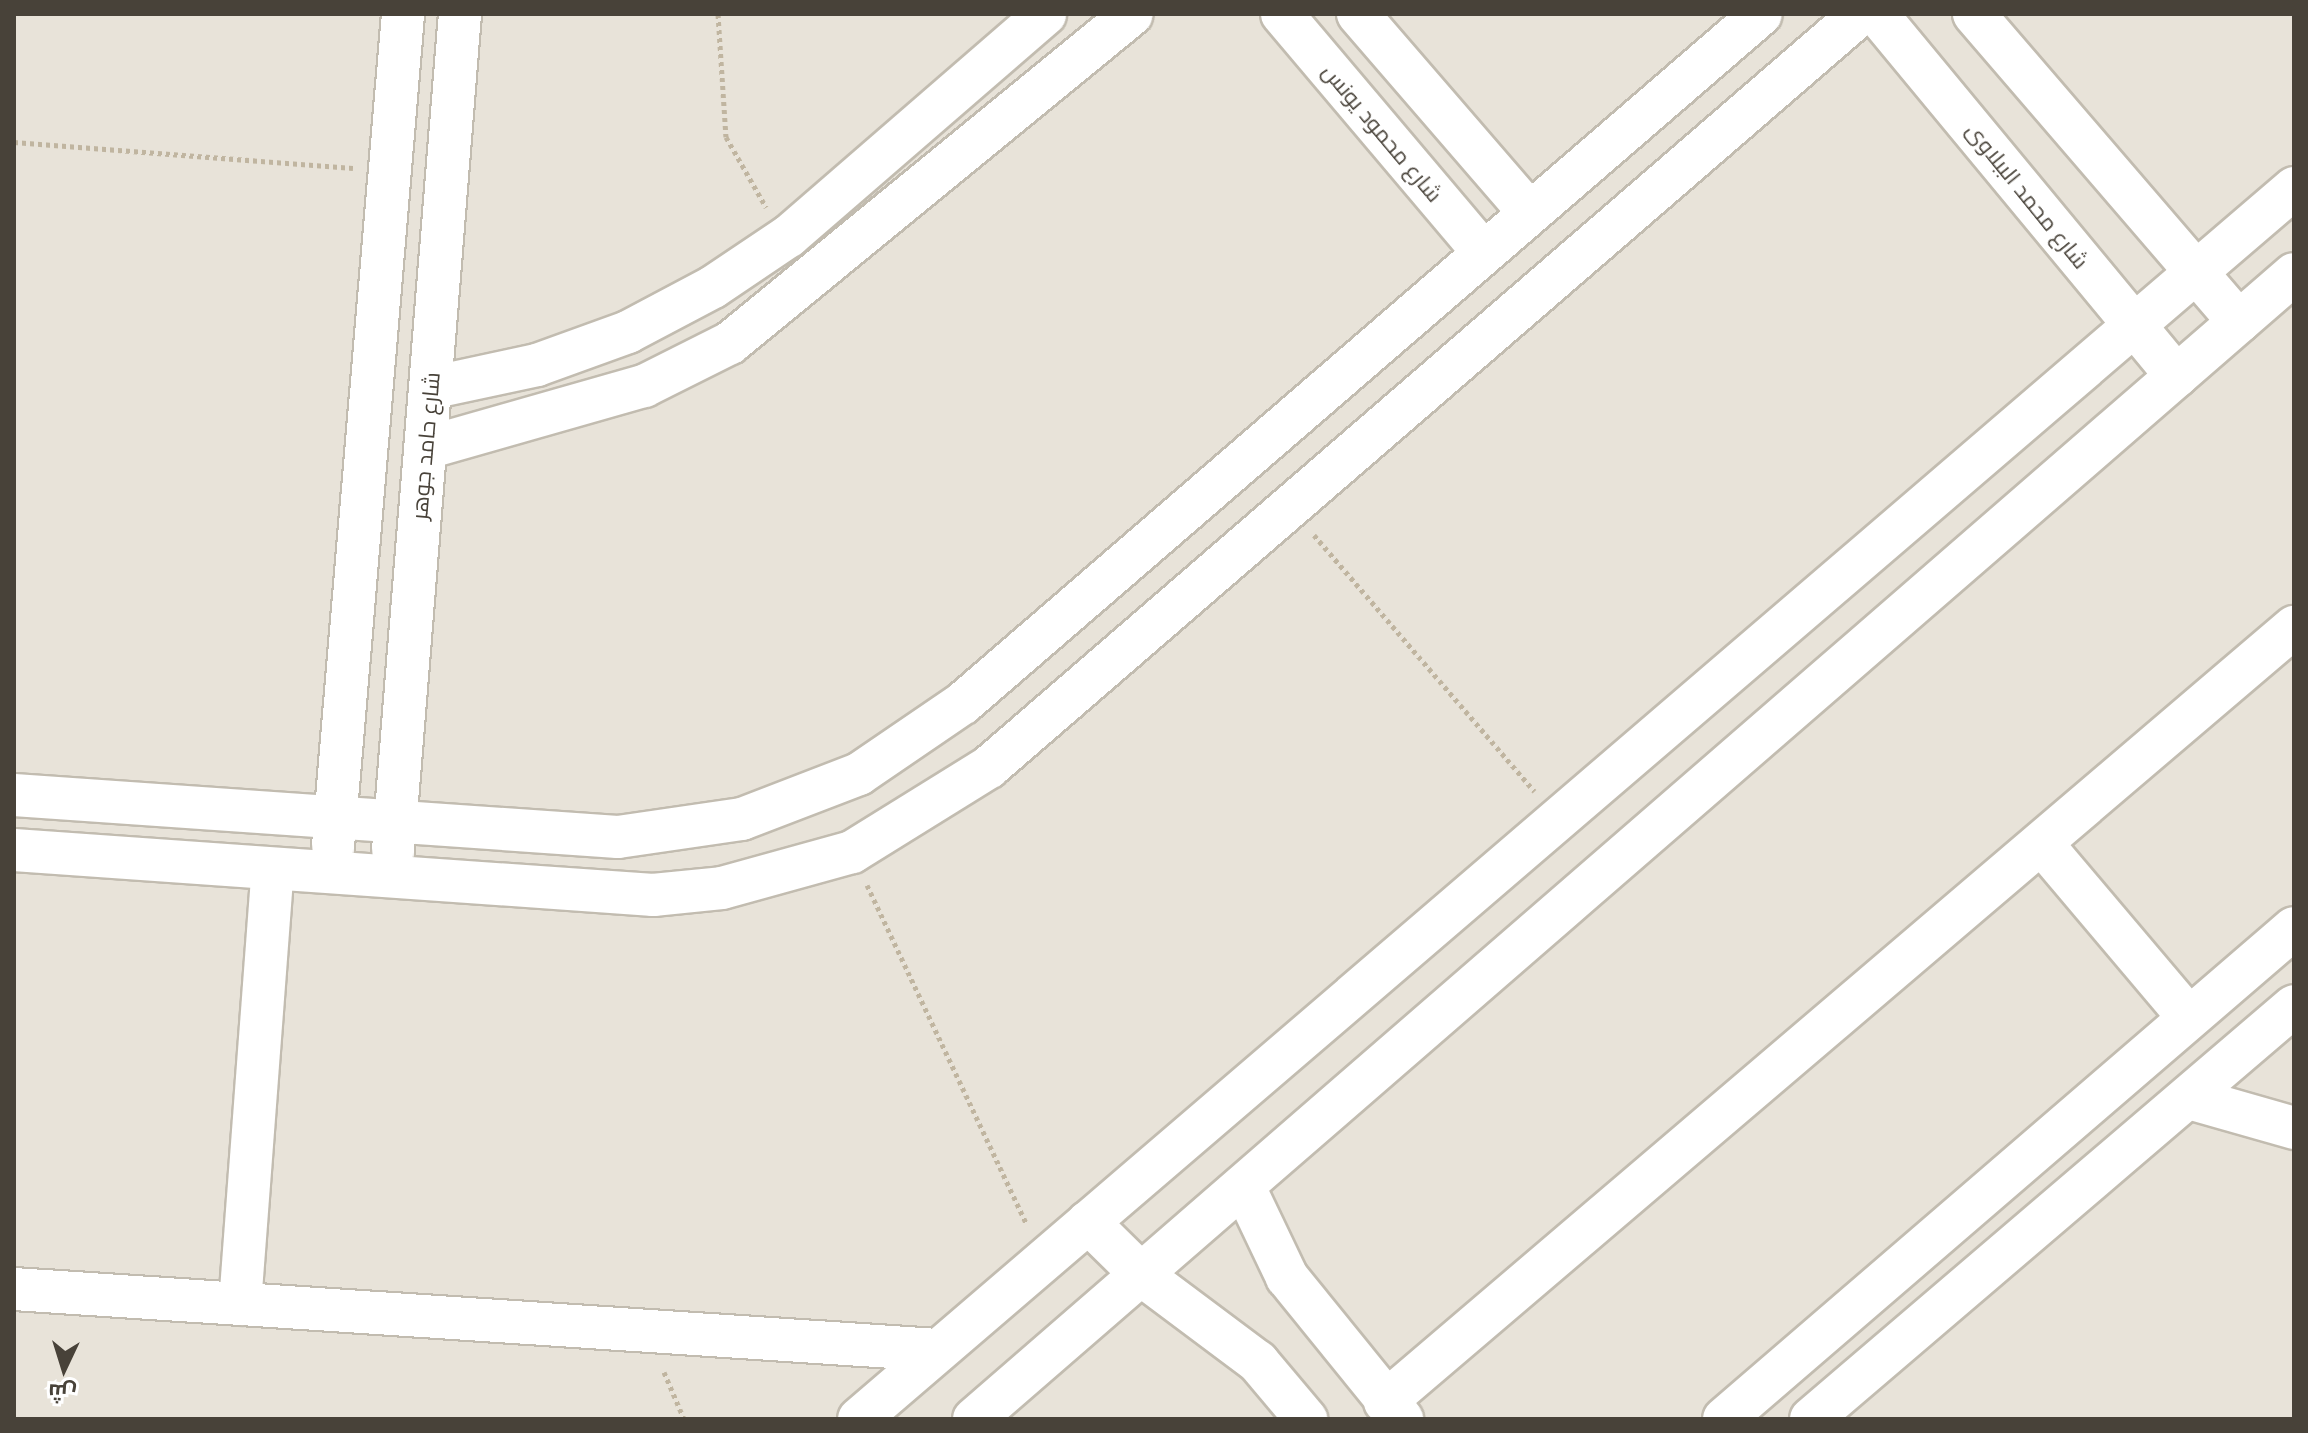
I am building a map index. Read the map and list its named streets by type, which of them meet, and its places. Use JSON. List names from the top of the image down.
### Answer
{
  "streets": {
    "street": ["شارع محمود يونس", "شارع محمد الببلاوى", "شارع حامد جوهر"]
  },
  "north": "bottom"
}
